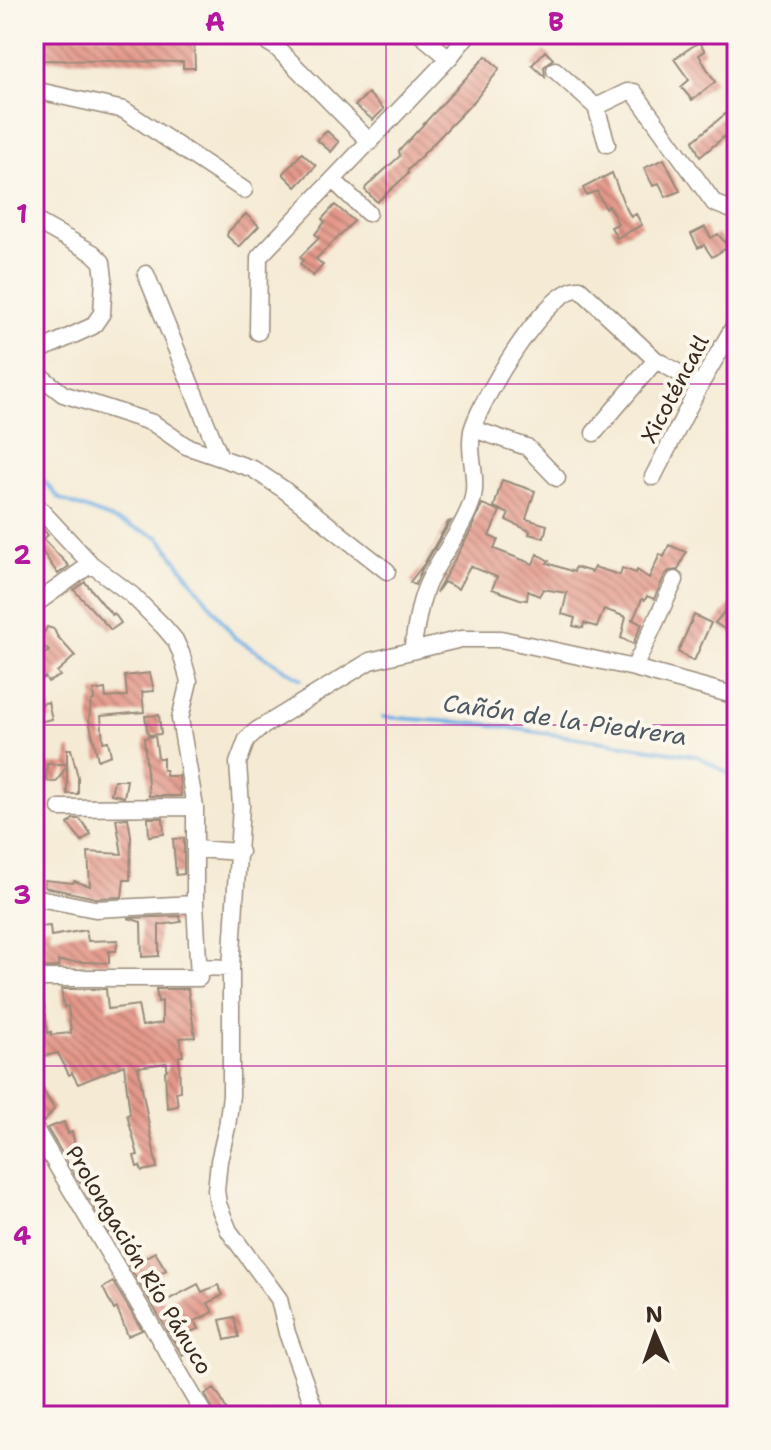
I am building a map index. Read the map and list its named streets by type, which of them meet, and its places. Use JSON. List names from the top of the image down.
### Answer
{
  "streets": {
    "street": ["Xicoténcatl", "Prolongación Río Pánuco"]
  },
  "water": ["Cañón de la Piedrera"],
  "north": "top",
  "grid": {
    "columns": ["A", "B"],
    "rows": [
      "1",
      "2",
      "3",
      "4"
    ]
  }
}
